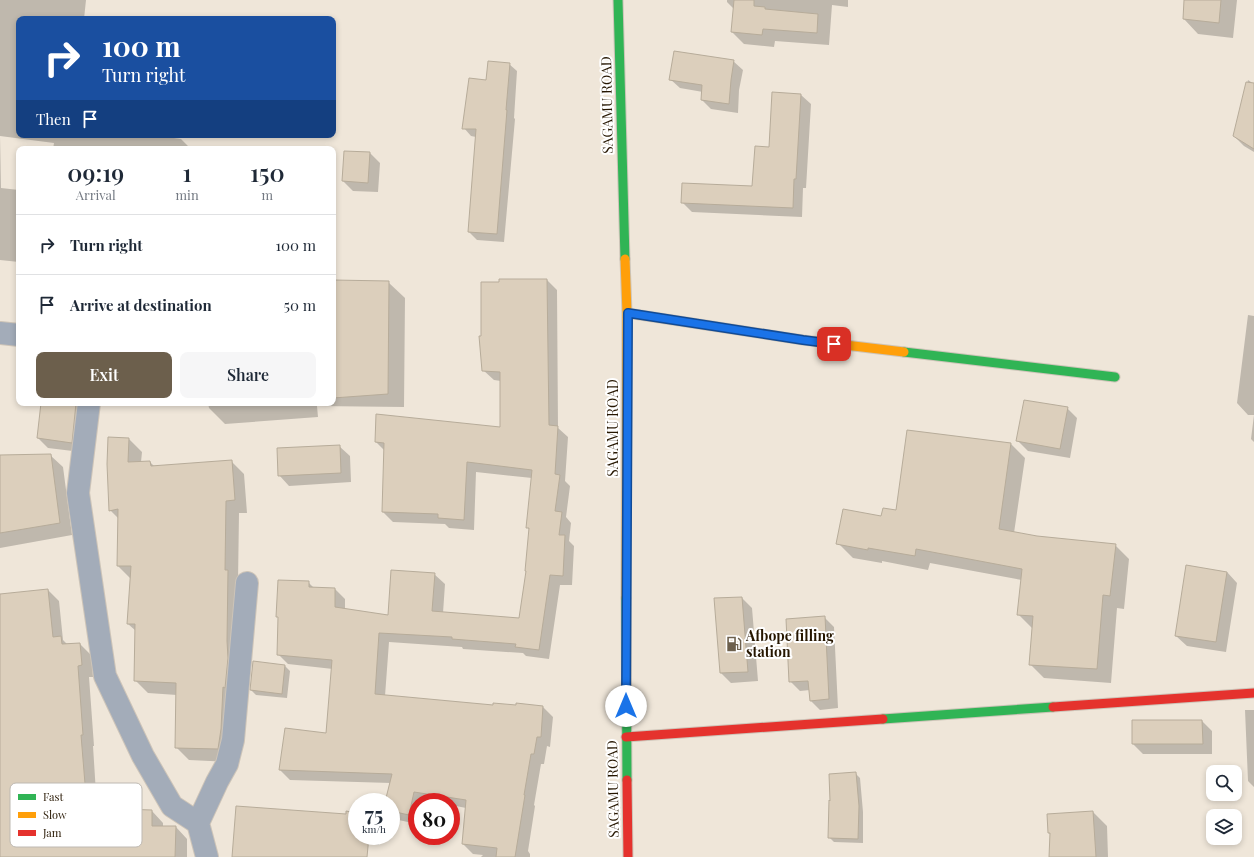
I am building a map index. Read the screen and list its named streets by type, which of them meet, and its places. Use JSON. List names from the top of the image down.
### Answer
{
  "streets": {
    "main road": ["SAGAMU ROAD"]
  },
  "places": {
    "fuel station": ["Afbope filling station"]
  },
  "legend": ["Fast", "Slow", "Jam"],
  "page": {
    "turn": ["100 m", "Turn right"],
    "then": "Then",
    "eta": [
      "09:19",
      "Arrival",
      "1",
      "min",
      "150",
      "m"
    ],
    "list": [
      {
        "name": "Turn right",
        "value": "100 m"
      },
      {
        "name": "Arrive at destination",
        "value": "50 m"
      }
    ],
    "buttons": ["Exit", "Share"],
    "speed": "75 km/h",
    "limit": "80"
  }
}
